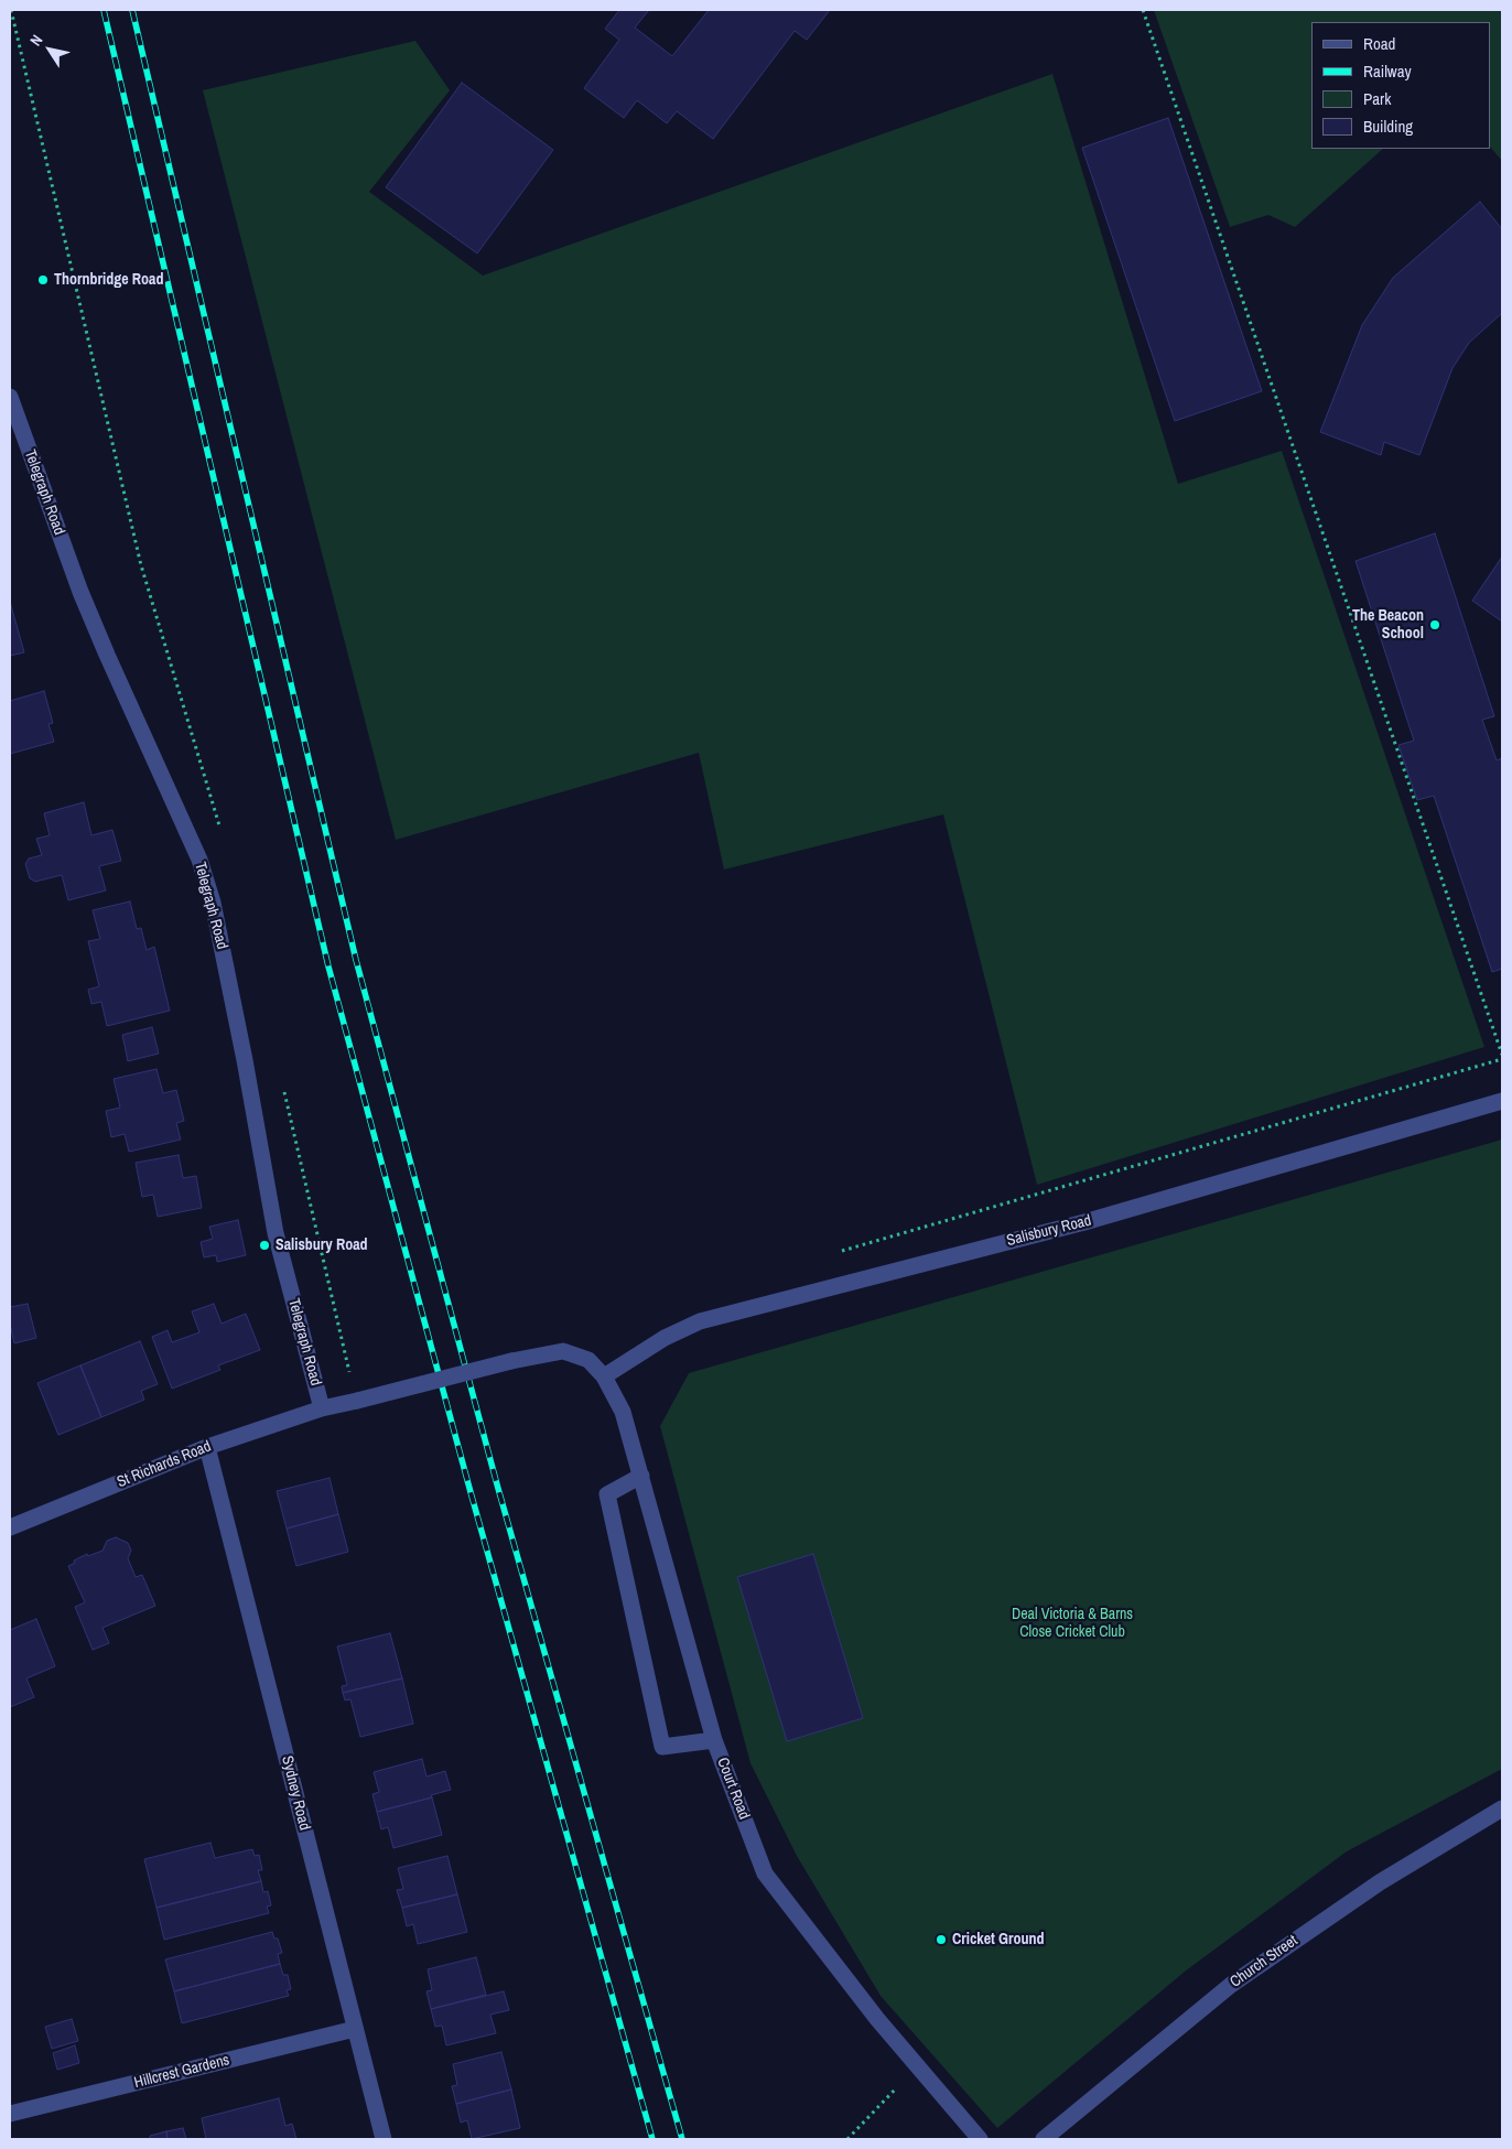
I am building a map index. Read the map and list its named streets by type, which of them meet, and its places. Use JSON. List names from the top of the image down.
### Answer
{
  "streets": {
    "street": [
      "Telegraph Road",
      "Salisbury Road",
      "St Richards Road",
      "Court Road",
      "Sydney Road",
      "Church Street",
      "Hillcrest Gardens"
    ]
  },
  "crossings": [
    ["Telegraph Road", "St Richards Road"],
    ["Salisbury Road", "Court Road"],
    ["St Richards Road", "Sydney Road"],
    ["Sydney Road", "Hillcrest Gardens"]
  ],
  "parks": ["Deal Victoria & Barns Close Cricket Club"],
  "places": [
    "Thornbridge Road",
    "The Beacon School",
    "Salisbury Road",
    "Cricket Ground"
  ],
  "legend": [
    "Road",
    "Railway",
    "Park",
    "Building"
  ],
  "north": "top left"
}
